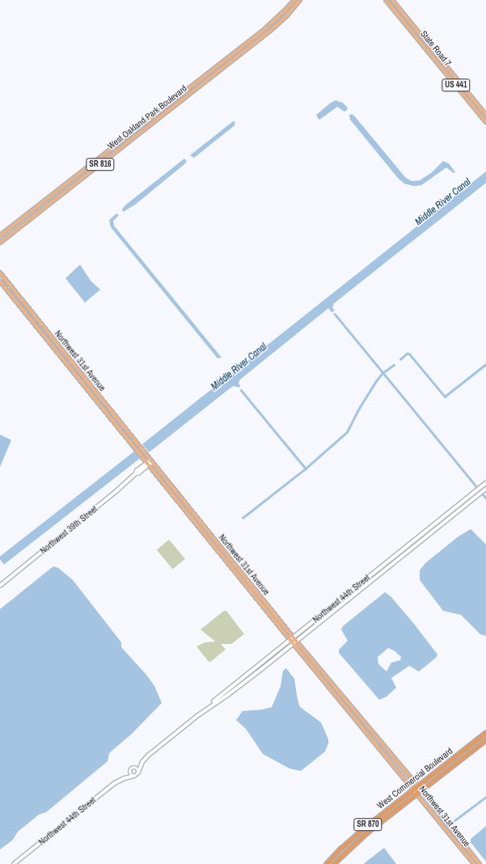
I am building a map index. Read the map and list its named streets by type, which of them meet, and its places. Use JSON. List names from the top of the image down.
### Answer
{
  "streets": {
    "highway": ["West Commercial Boulevard", "SR 870"],
    "main road": [
      "State Road 7",
      "US 441",
      "West Oakland Park Boulevard",
      "SR 816",
      "Northwest 31st Avenue"
    ],
    "street": ["Northwest 39th Street", "Northwest 44th Street"]
  },
  "crossings": [
    ["Northwest 31st Avenue", "Northwest 39th Street"],
    ["Northwest 31st Avenue", "Northwest 44th Street"],
    ["Northwest 31st Avenue", "West Commercial Boulevard"]
  ],
  "water": ["Middle River Canal"]
}
